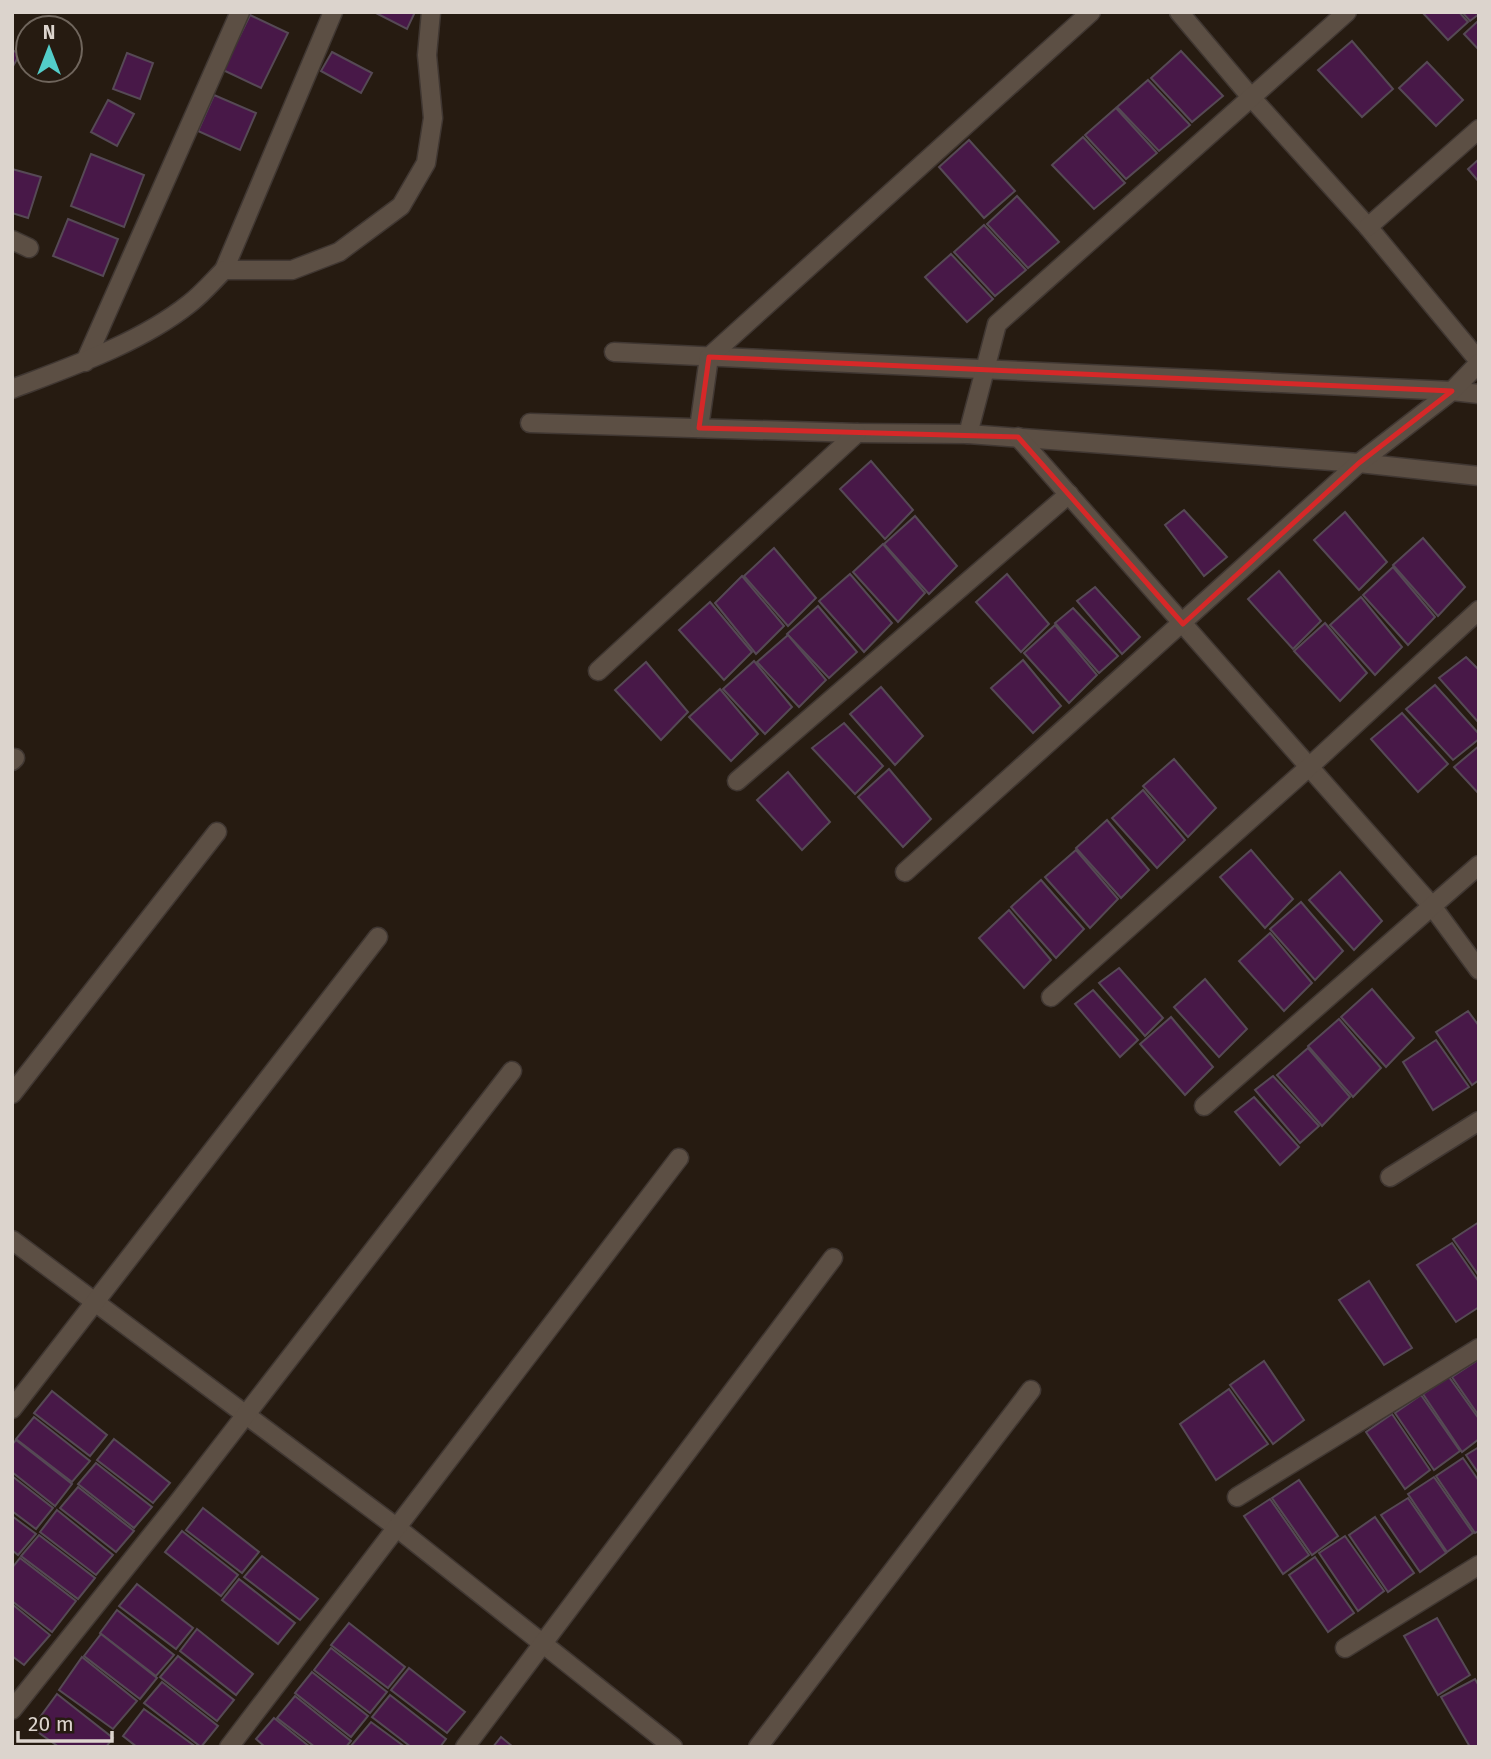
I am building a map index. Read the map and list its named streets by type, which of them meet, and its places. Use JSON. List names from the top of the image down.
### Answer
{
  "scale_bar": "20 m",
  "north": "top"
}
